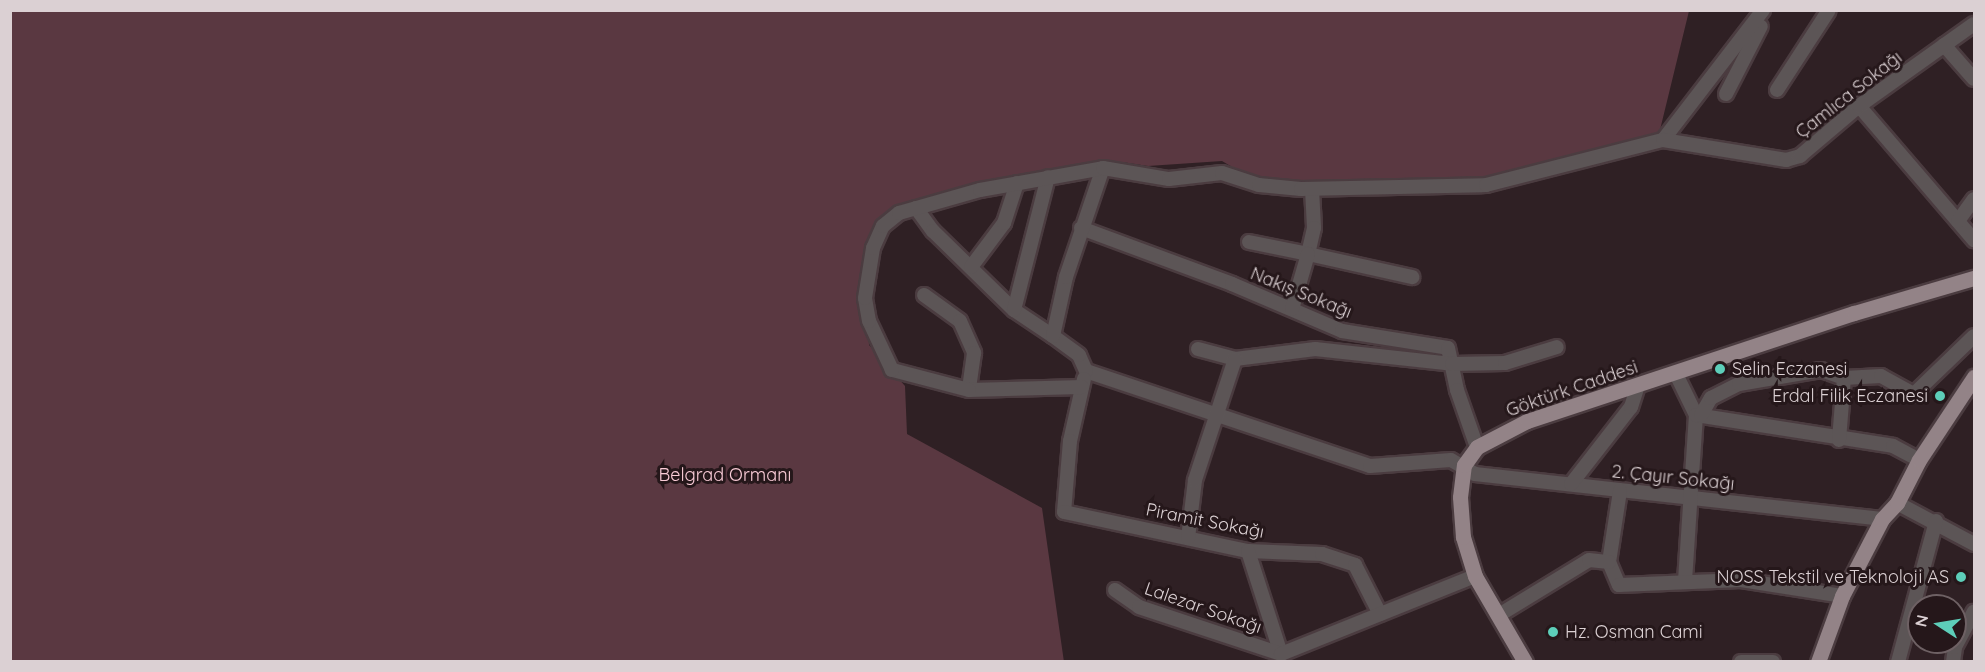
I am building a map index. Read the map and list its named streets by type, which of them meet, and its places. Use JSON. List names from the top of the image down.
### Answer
{
  "streets": {
    "main road": ["Göktürk Caddesi"],
    "street": [
      "Çamlıca Sokağı",
      "Nakış Sokağı",
      "2. Çayır Sokağı",
      "Piramit Sokağı",
      "Lalezar Sokağı"
    ]
  },
  "crossings": [
    ["Göktürk Caddesi", "2. Çayır Sokağı"]
  ],
  "parks": ["Belgrad Ormanı"],
  "places": [
    "Selin Eczanesi",
    "Erdal Filik Eczanesi",
    "NOSS Tekstil ve Teknoloji AS",
    "Hz. Osman Cami"
  ],
  "north": "left"
}
